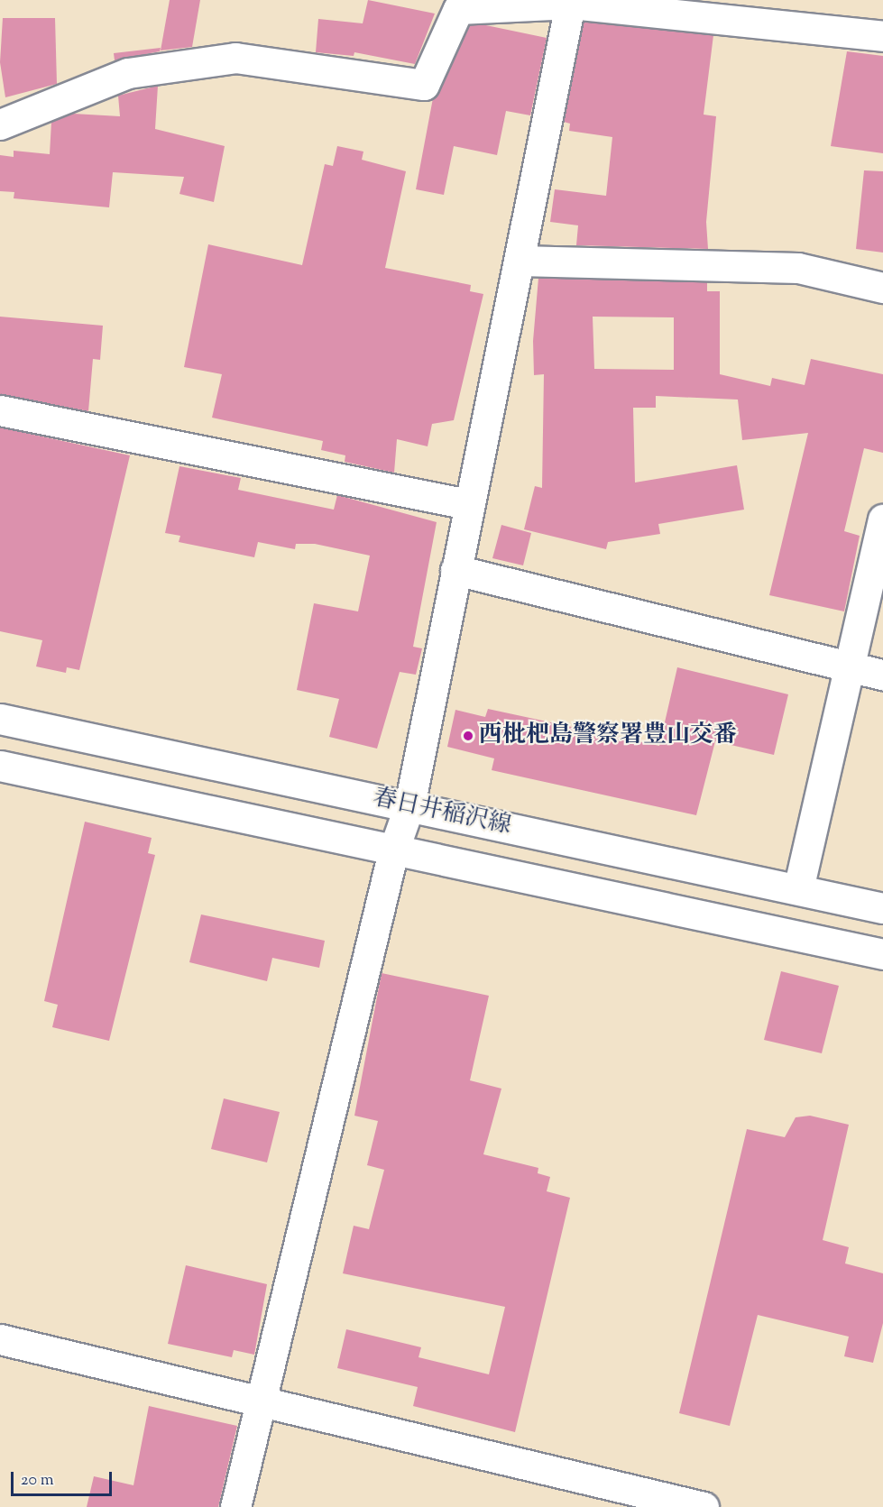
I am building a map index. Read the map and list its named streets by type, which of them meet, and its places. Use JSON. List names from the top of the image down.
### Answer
{
  "streets": {
    "street": ["春日井稲沢線"]
  },
  "places": ["西枇杷島警察署豊山交番"],
  "scale_bar": "20 m"
}
